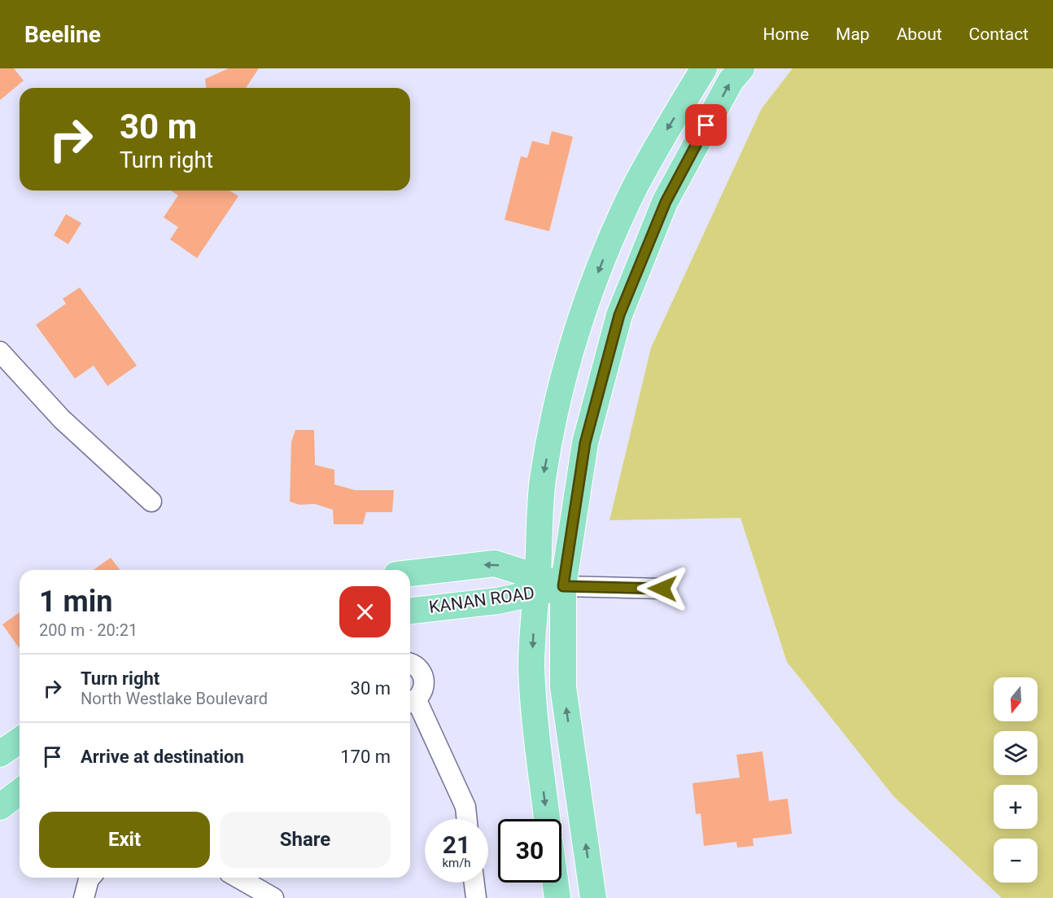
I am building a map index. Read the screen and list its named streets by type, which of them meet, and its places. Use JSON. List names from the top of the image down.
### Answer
{
  "streets": {
    "main road": ["KANAN ROAD"]
  },
  "north": "bottom",
  "page": {
    "header": "Beeline",
    "nav": [
      "Home",
      "Map",
      "About",
      "Contact"
    ],
    "turn": ["30 m", "Turn right"],
    "heading": ["1 min", "200 m · 20:21"],
    "list": [
      {
        "name": "Turn right",
        "note": "North Westlake Boulevard",
        "value": "30 m"
      },
      {
        "name": "Arrive at destination",
        "value": "170 m"
      }
    ],
    "map_buttons": ["+", "−"],
    "buttons": ["Exit", "Share"],
    "speed": "21 km/h",
    "limit": "30"
  }
}
